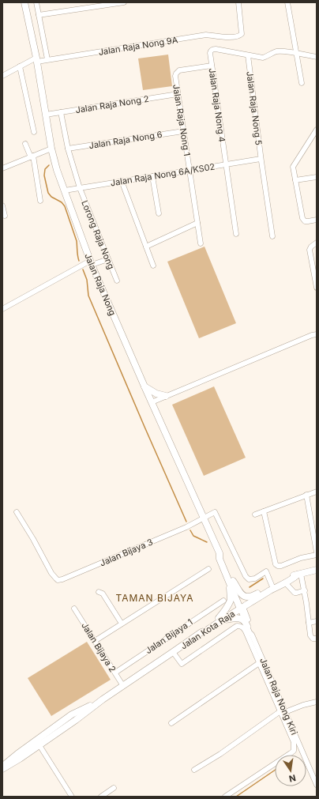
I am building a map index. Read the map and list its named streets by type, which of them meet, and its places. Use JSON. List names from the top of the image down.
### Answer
{
  "streets": {
    "main road": ["Jalan Raja Nong", "Jalan Kota Raja"],
    "street": [
      "Jalan Raja Nong 9A",
      "Jalan Raja Nong 2",
      "Jalan Raja Nong 4",
      "Jalan Raja Nong 5",
      "Jalan Raja Nong 1",
      "Jalan Raja Nong 6",
      "Jalan Raja Nong 6A/KS02",
      "Lorong Raja Nong",
      "Jalan Bijaya 3",
      "Jalan Bijaya 1",
      "Jalan Bijaya 2",
      "Jalan Raja Nong Kiri"
    ]
  },
  "crossings": [
    ["Jalan Raja Nong 9A", "Jalan Raja Nong"],
    ["Jalan Raja Nong 2", "Jalan Raja Nong 1"],
    ["Jalan Raja Nong 2", "Jalan Raja Nong"],
    ["Jalan Raja Nong 4", "Jalan Raja Nong 5"],
    ["Jalan Raja Nong 4", "Jalan Raja Nong 1"],
    ["Jalan Raja Nong 4", "Jalan Raja Nong 6A/KS02"],
    ["Jalan Raja Nong 5", "Jalan Raja Nong 6A/KS02"],
    ["Jalan Raja Nong 1", "Jalan Raja Nong 6"],
    ["Jalan Raja Nong 1", "Jalan Raja Nong 6A/KS02"],
    ["Jalan Raja Nong 6", "Lorong Raja Nong"],
    ["Jalan Raja Nong 6A/KS02", "Lorong Raja Nong"],
    ["Jalan Raja Nong 6A/KS02", "Jalan Raja Nong"],
    ["Jalan Raja Nong", "Jalan Bijaya 3"],
    ["Jalan Raja Nong", "Jalan Kota Raja"],
    ["Jalan Raja Nong", "Jalan Raja Nong Kiri"],
    ["Jalan Bijaya 3", "Jalan Kota Raja"],
    ["Jalan Kota Raja", "Jalan Bijaya 2"],
    ["Jalan Kota Raja", "Jalan Raja Nong Kiri"],
    ["Jalan Bijaya 1", "Jalan Bijaya 2"]
  ],
  "districts": ["TAMAN BIJAYA"],
  "north": "bottom"
}
